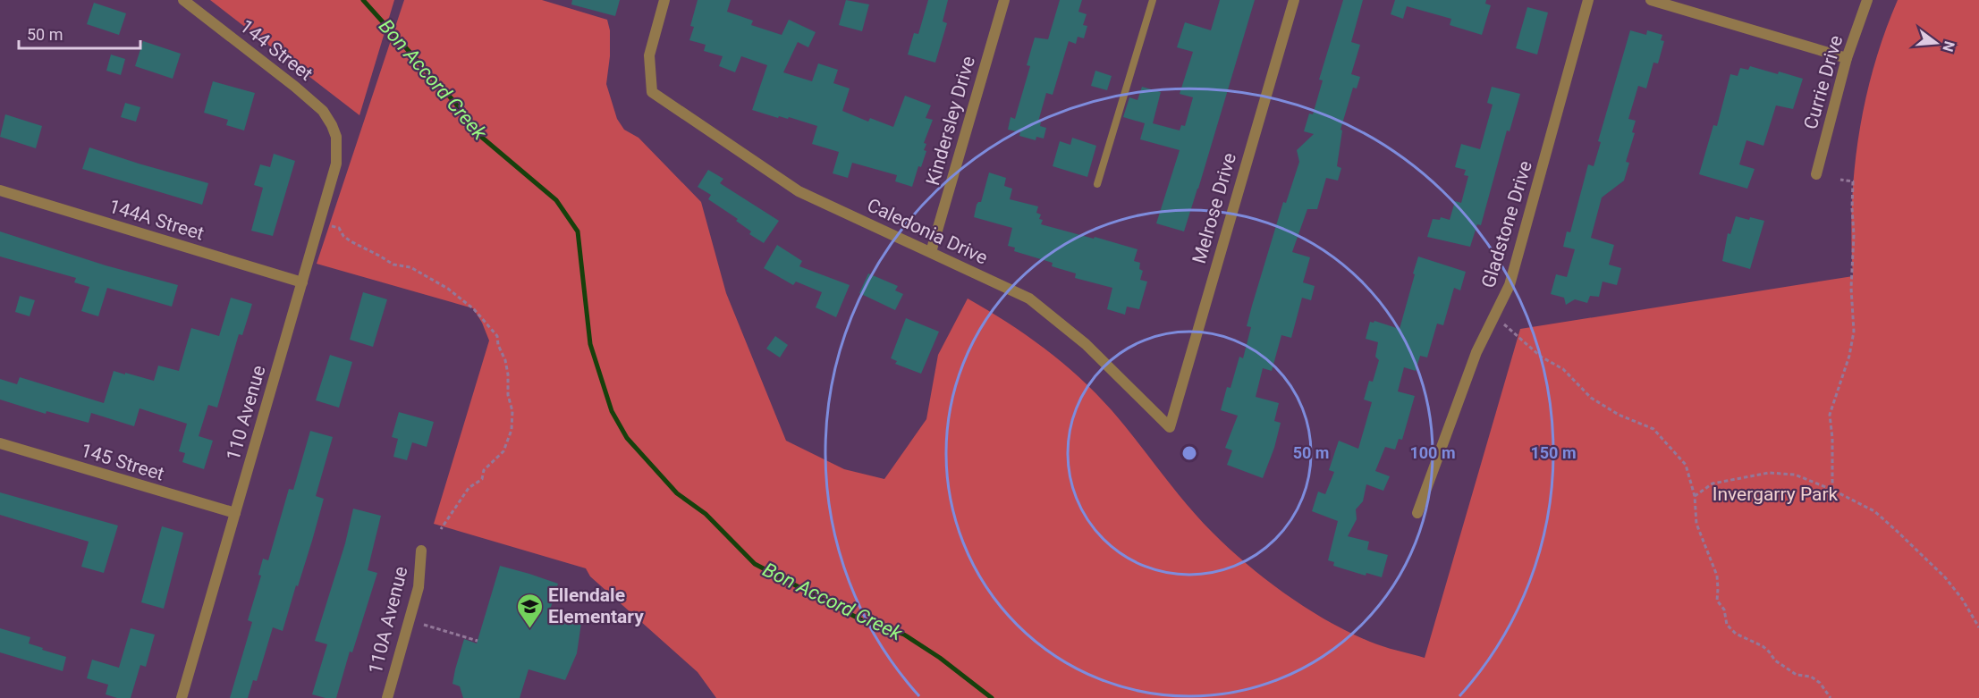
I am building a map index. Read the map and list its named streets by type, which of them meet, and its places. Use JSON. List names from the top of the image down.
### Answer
{
  "streets": {
    "street": [
      "144 Street",
      "Currie Drive",
      "Kindersley Drive",
      "Melrose Drive",
      "144A Street",
      "Gladstone Drive",
      "Caledonia Drive",
      "110 Avenue",
      "145 Street",
      "110A Avenue"
    ]
  },
  "crossings": [
    ["144 Street", "110 Avenue"],
    ["Kindersley Drive", "Caledonia Drive"],
    ["Melrose Drive", "Caledonia Drive"],
    ["144A Street", "110 Avenue"],
    ["110 Avenue", "145 Street"]
  ],
  "water": ["Bon Accord Creek"],
  "parks": ["Invergarry Park"],
  "places": {
    "school or university": ["Ellendale Elementary"]
  },
  "scale_bar": "50 m",
  "north": "right",
  "rings": ["50 m", "100 m", "150 m"]
}
